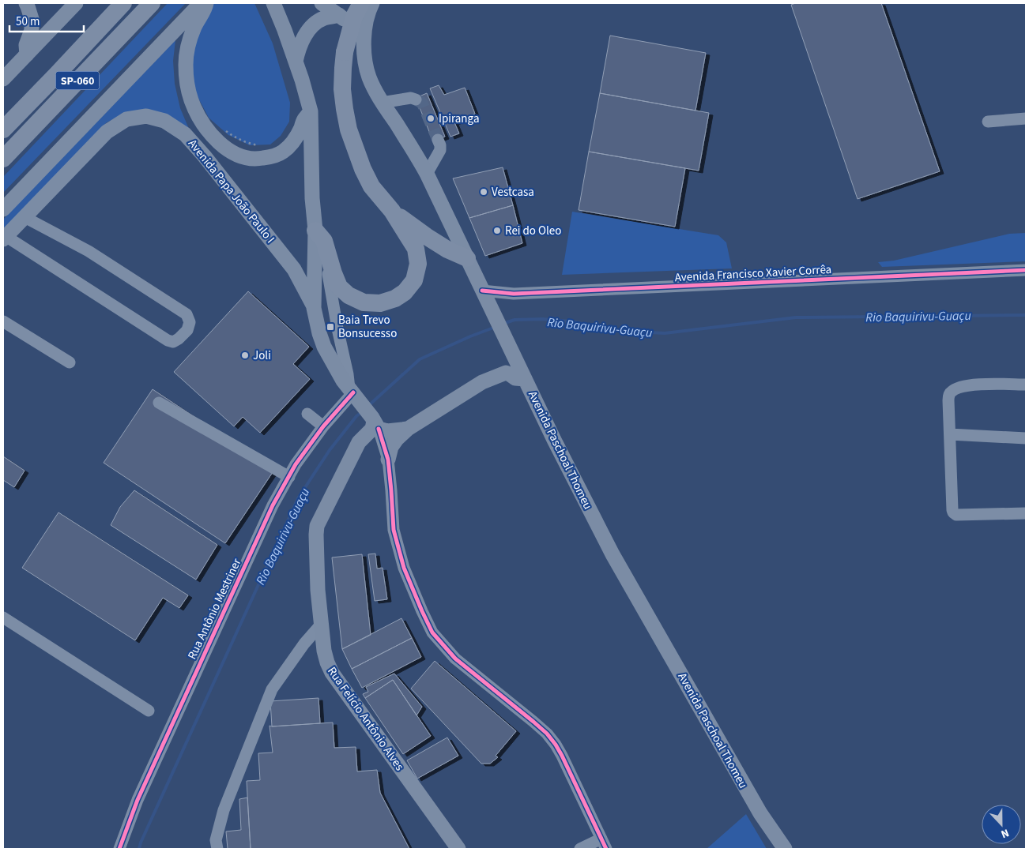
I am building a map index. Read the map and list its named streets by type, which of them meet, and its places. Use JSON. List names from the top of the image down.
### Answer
{
  "streets": {
    "highway": ["SP-060"],
    "main road": ["Avenida Papa João Paulo I", "Avenida Paschoal Thomeu", "Rua Felício Antônio Alves"],
    "street": ["Avenida Francisco Xavier Corrêa", "Rua Antônio Mestriner"]
  },
  "crossings": [
    ["Avenida Francisco Xavier Corrêa", "Avenida Paschoal Thomeu"]
  ],
  "water": ["Rio Baquirivu-Guaçu"],
  "places": {
    "other": [
      "Ipiranga",
      "Vestcasa",
      "Rei do Oleo",
      "Joli"
    ],
    "transit": ["Baia Trevo Bonsucesso"]
  },
  "scale_bar": "50 m",
  "north": "bottom"
}
